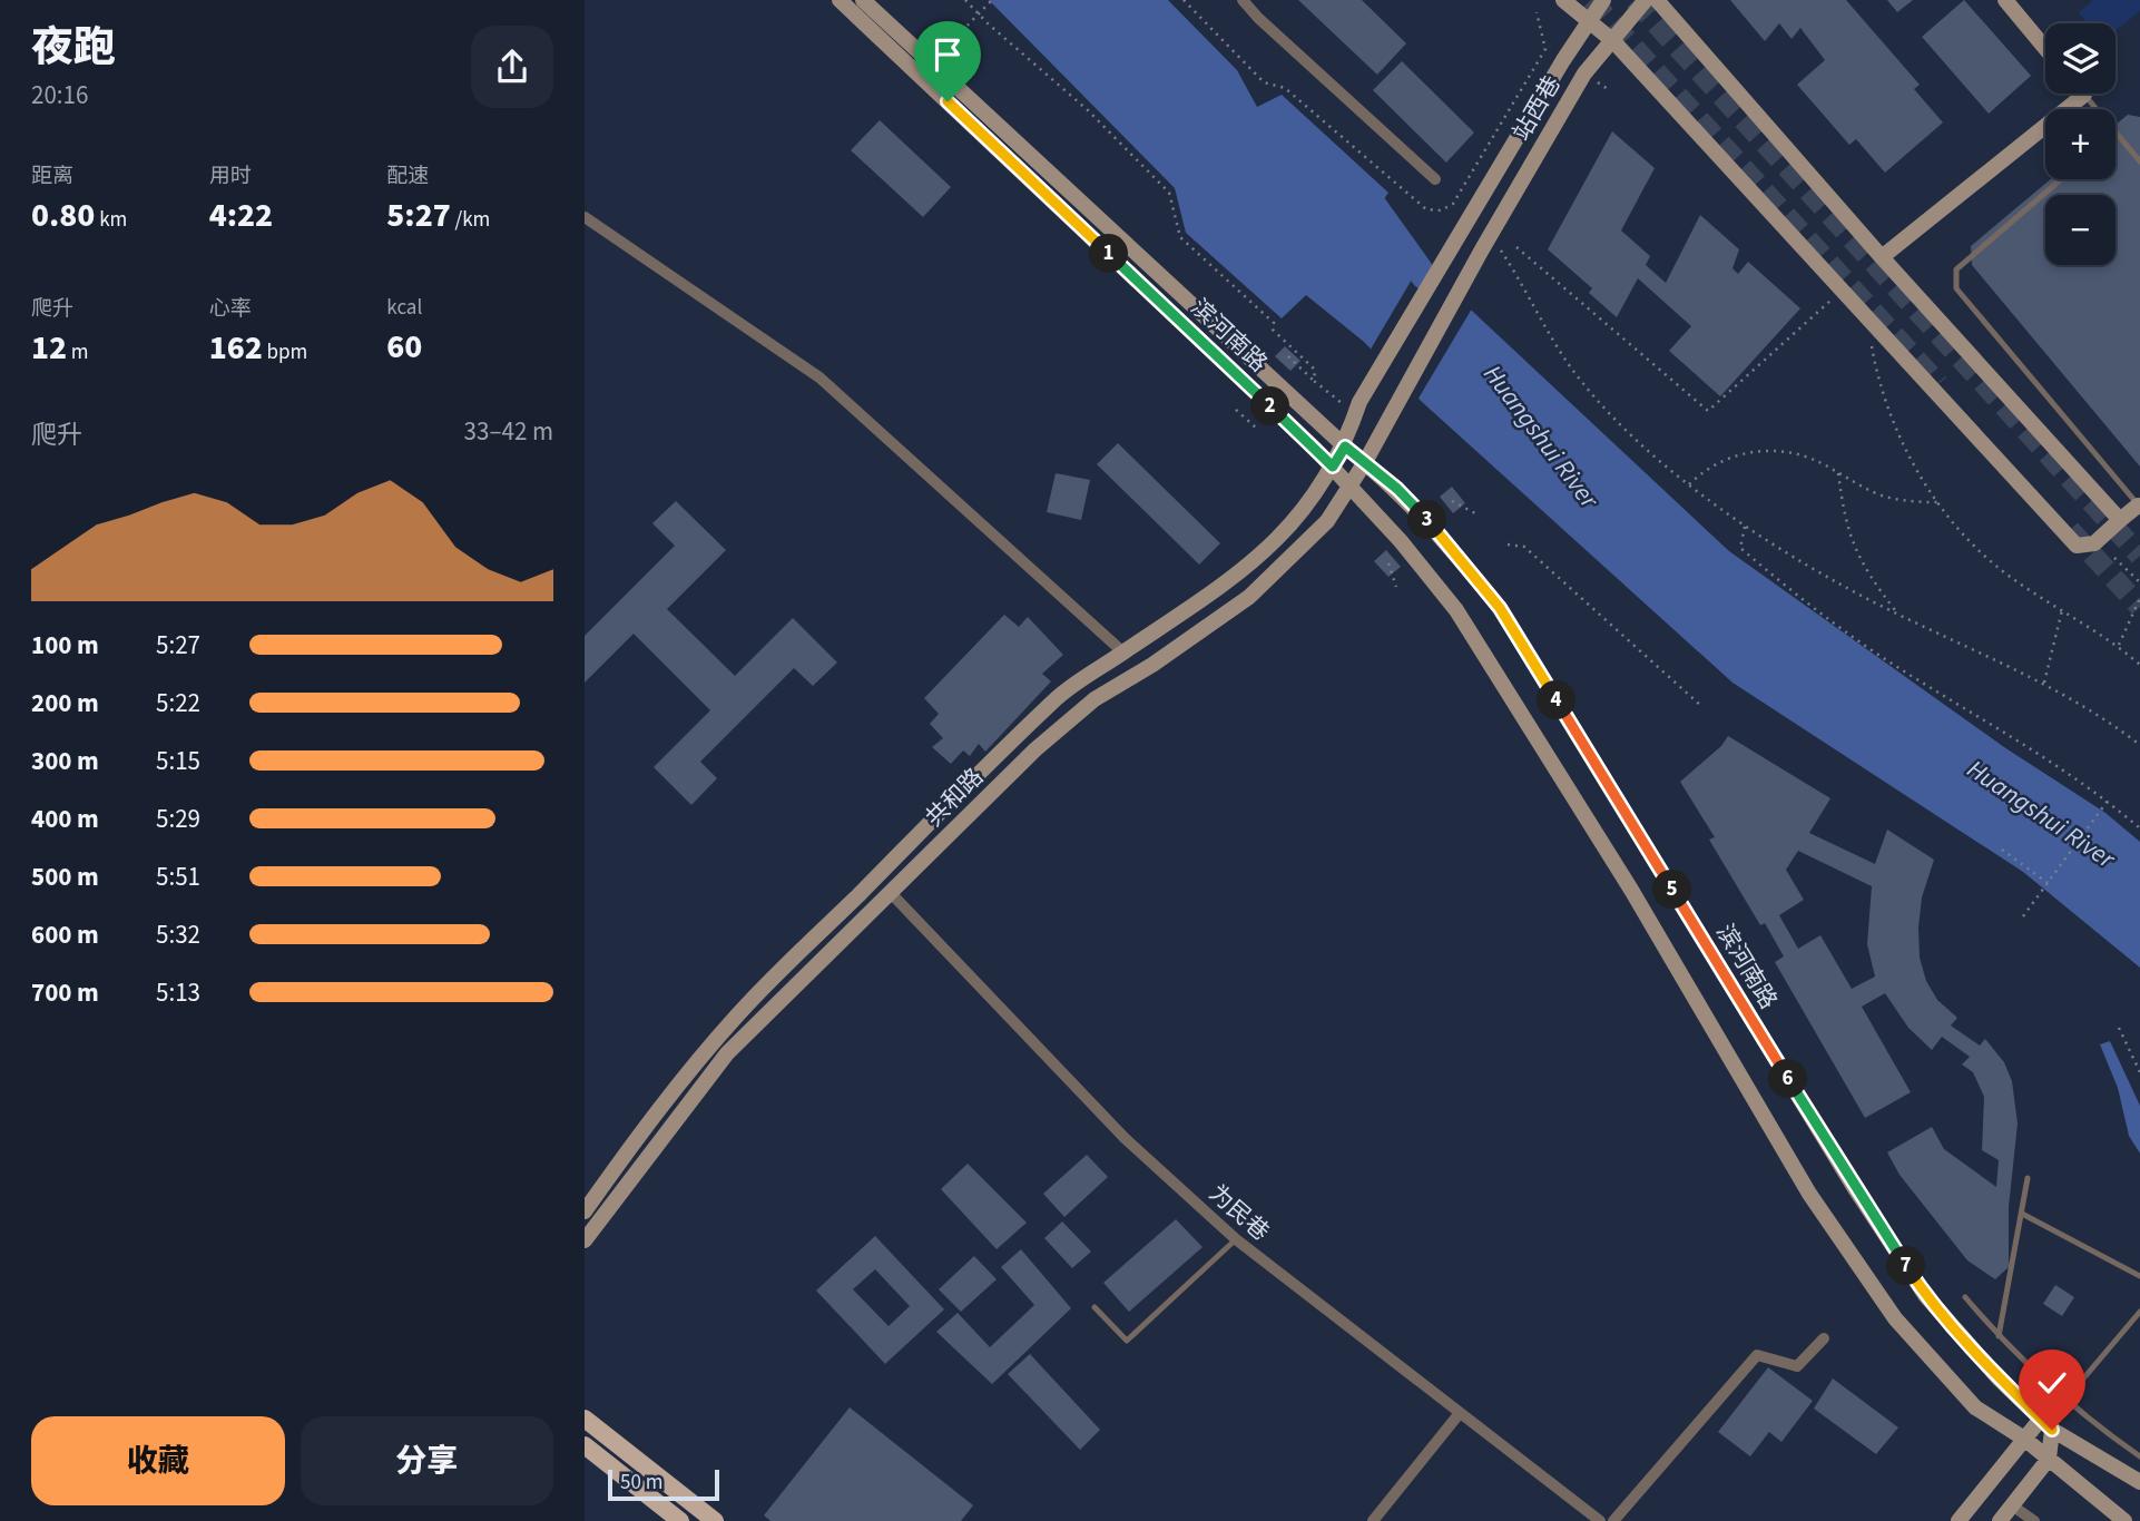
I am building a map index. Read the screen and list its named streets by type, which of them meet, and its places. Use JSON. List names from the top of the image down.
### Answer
{
  "streets": {
    "main road": ["站西巷", "滨河南路", "共和路"],
    "street": ["为民巷"]
  },
  "crossings": [
    ["站西巷", "共和路"],
    ["滨河南路", "共和路"],
    ["共和路", "为民巷"]
  ],
  "water": ["Huangshui River"],
  "scale_bar": "50 m",
  "page": {
    "heading": ["夜跑", "20:16"],
    "map_buttons": ["+", "−"],
    "stats": [
      ["距离", "0.80 km"],
      ["用时", "4:22"],
      ["配速", "5:27 /km"],
      ["爬升", "12 m"],
      ["心率", "162 bpm"],
      ["kcal", "60"]
    ],
    "pins": [
      "1",
      "2",
      "3",
      "4",
      "5",
      "6",
      "7"
    ],
    "chart": ["爬升", "33–42 m"],
    "list": [
      {
        "name": "100 m",
        "note": "5:27"
      },
      {
        "name": "200 m",
        "note": "5:22"
      },
      {
        "name": "300 m",
        "note": "5:15"
      },
      {
        "name": "400 m",
        "note": "5:29"
      },
      {
        "name": "500 m",
        "note": "5:51"
      },
      {
        "name": "600 m",
        "note": "5:32"
      },
      {
        "name": "700 m",
        "note": "5:13"
      }
    ],
    "buttons": ["收藏", "分享"],
    "scale": "50 m"
  }
}
